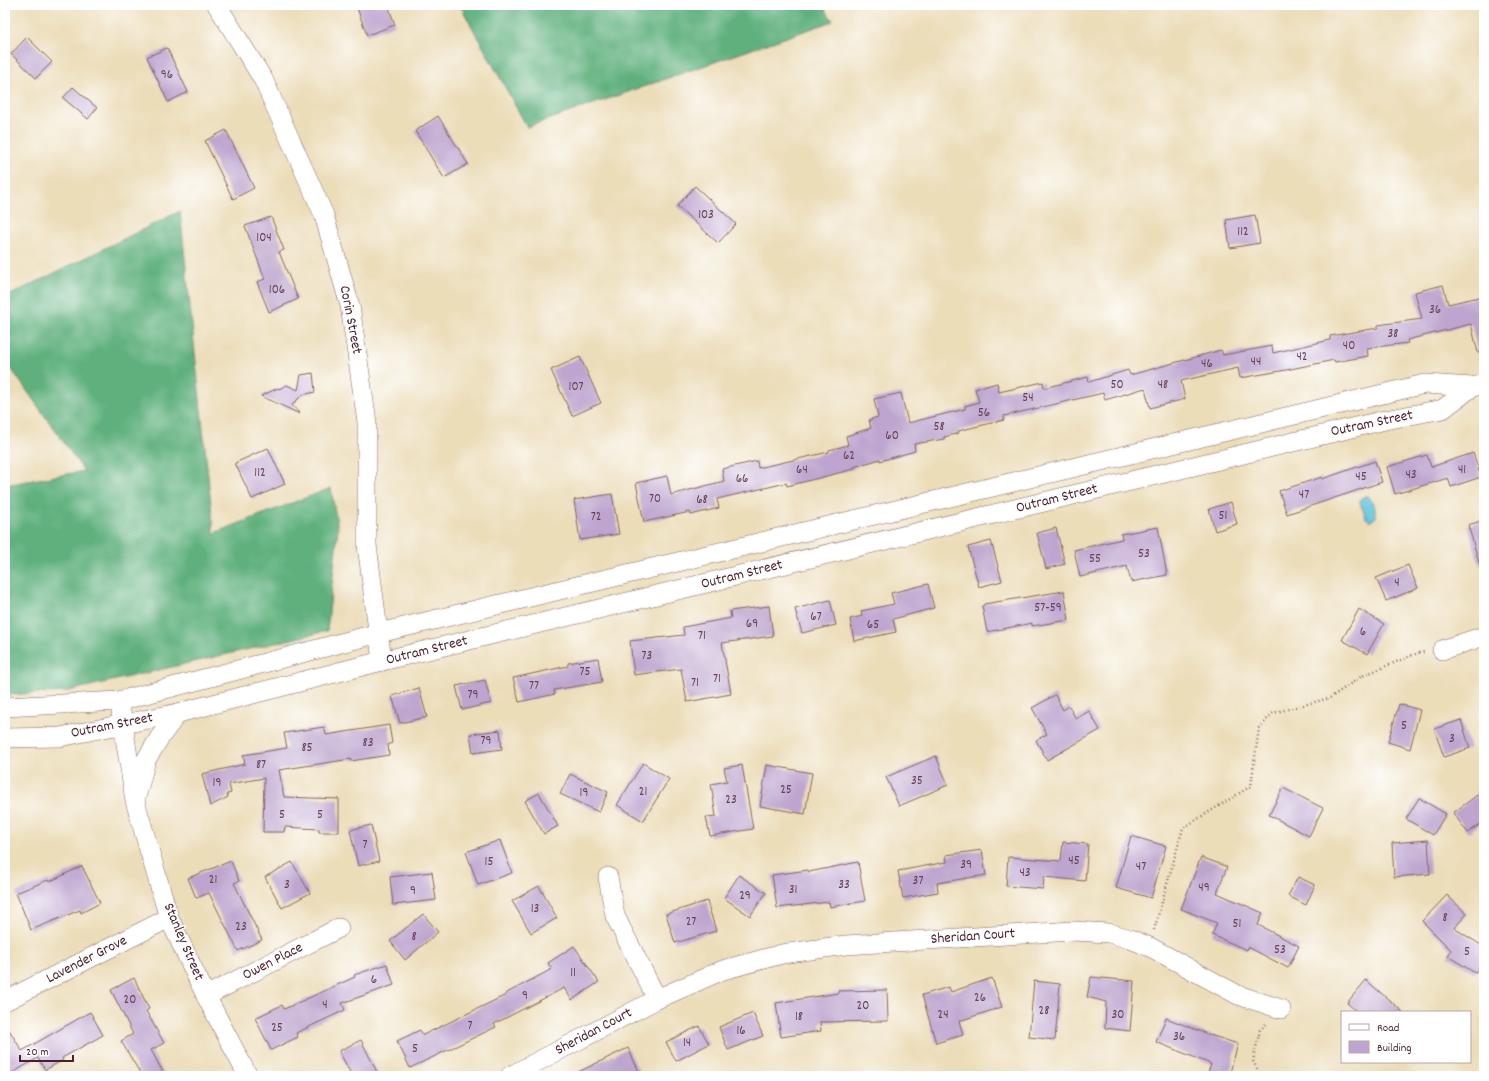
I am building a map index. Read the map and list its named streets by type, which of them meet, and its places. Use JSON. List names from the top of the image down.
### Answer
{
  "streets": {
    "street": [
      "Corin Street",
      "Outram Street",
      "Sheridan Court",
      "Stanley Street",
      "Lavender Grove",
      "Owen Place"
    ]
  },
  "crossings": [
    ["Corin Street", "Outram Street"],
    ["Outram Street", "Stanley Street"],
    ["Stanley Street", "Lavender Grove"],
    ["Stanley Street", "Owen Place"]
  ],
  "house_numbers": [
    "96",
    "103",
    "112",
    "104",
    "106",
    "36",
    "38",
    "40",
    "42",
    "44",
    "46",
    "50",
    "48",
    "107",
    "54",
    "56",
    "58",
    "60",
    "62",
    "64",
    "41",
    "112",
    "43",
    "45",
    "66",
    "47",
    "70",
    "68",
    "51",
    "72",
    "53",
    "55",
    "4",
    "57-59",
    "67",
    "69",
    "65",
    "6",
    "71",
    "73",
    "75",
    "71",
    "71",
    "77",
    "79",
    "5",
    "3",
    "79",
    "83",
    "85",
    "87",
    "35",
    "19",
    "25",
    "21",
    "19",
    "23",
    "5",
    "5",
    "7",
    "45",
    "15",
    "39",
    "47",
    "43",
    "21",
    "37",
    "3",
    "33",
    "49",
    "31",
    "9",
    "29",
    "13",
    "8",
    "27",
    "51",
    "23",
    "8",
    "53",
    "5",
    "11",
    "6",
    "9",
    "26",
    "20",
    "4",
    "20",
    "28",
    "24",
    "30",
    "18",
    "7",
    "25",
    "16",
    "36",
    "14",
    "5"
  ],
  "legend": ["Road", "Building"],
  "scale_bar": "20 m"
}
